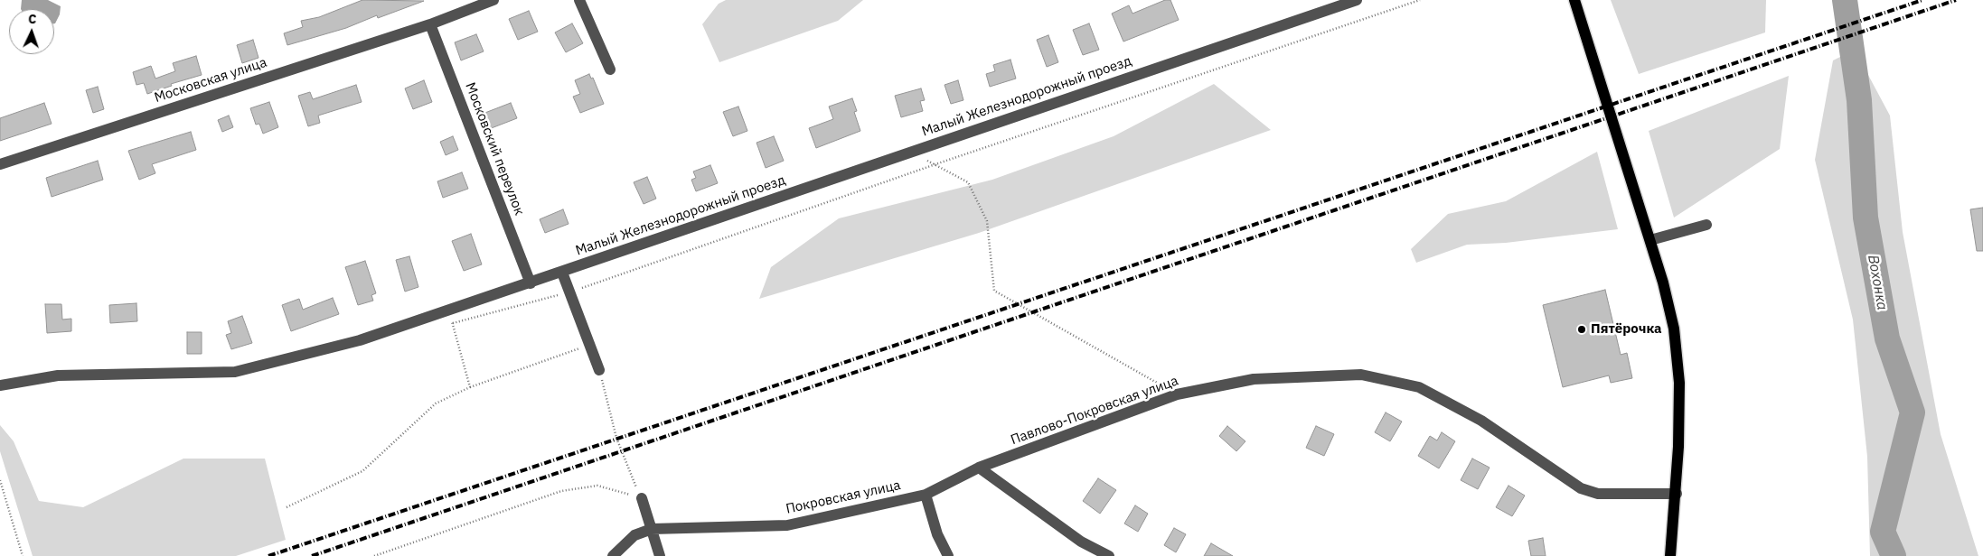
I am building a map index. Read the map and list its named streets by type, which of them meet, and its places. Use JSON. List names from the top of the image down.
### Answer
{
  "streets": {
    "street": [
      "Московская улица",
      "Малый Железнодорожный проезд",
      "Московский переулок",
      "Павлово-Покровская улица",
      "Покровская улица"
    ]
  },
  "crossings": [
    ["Московская улица", "Московский переулок"],
    ["Малый Железнодорожный проезд", "Московский переулок"],
    ["Павлово-Покровская улица", "Покровская улица"]
  ],
  "water": ["Вохонка"],
  "places": ["Пятёрочка"],
  "north": "top"
}
